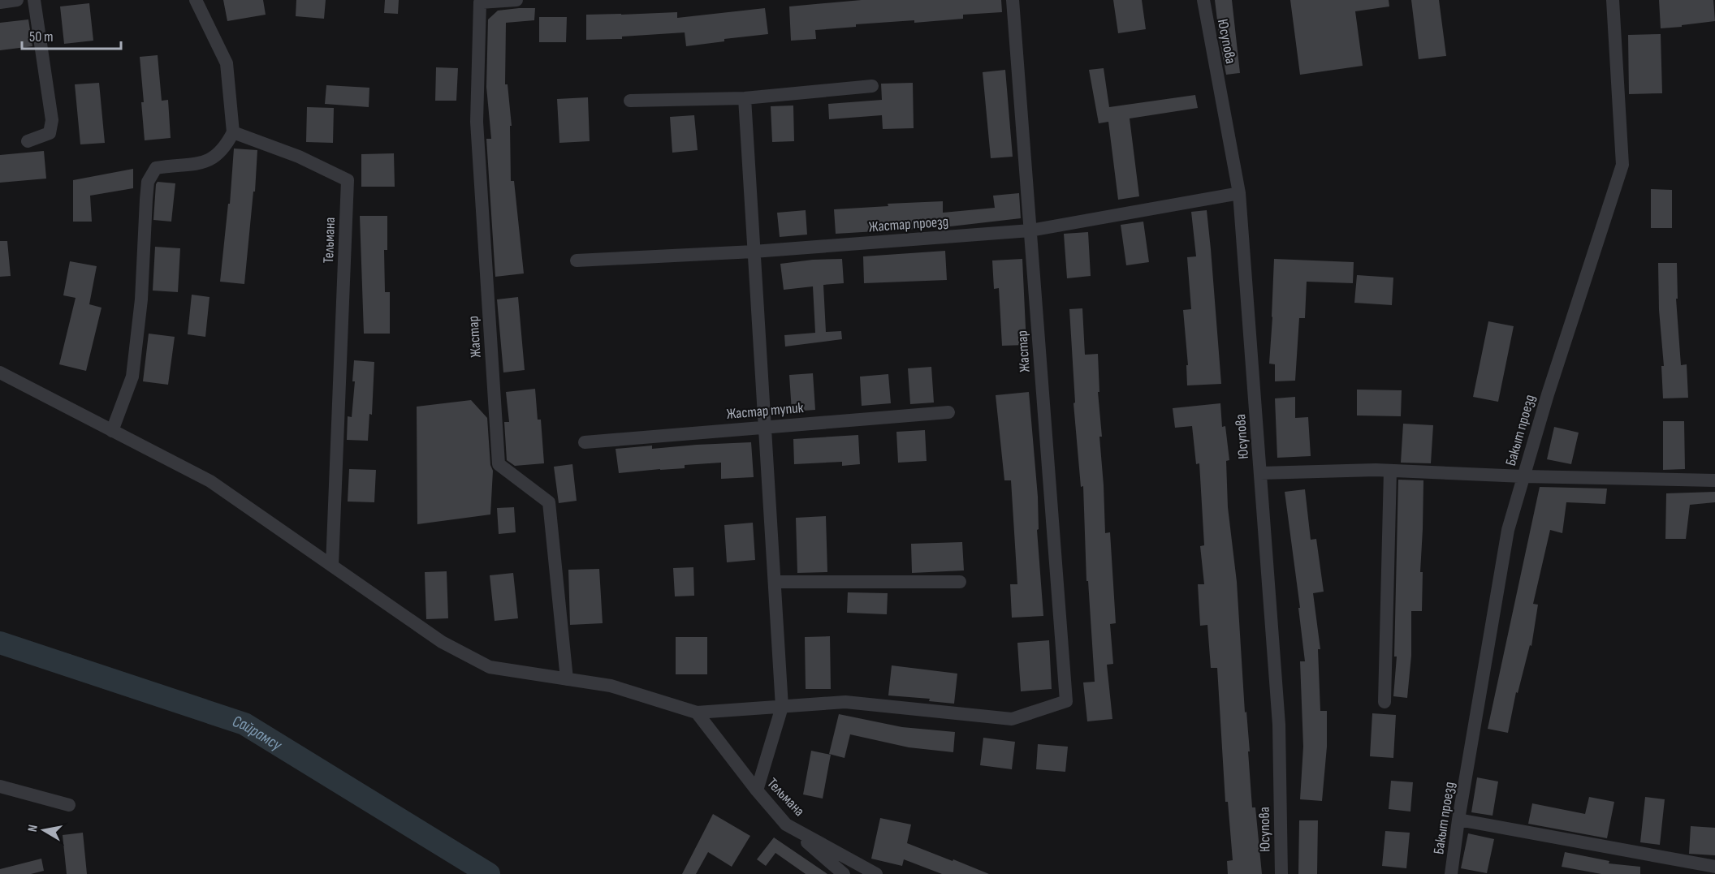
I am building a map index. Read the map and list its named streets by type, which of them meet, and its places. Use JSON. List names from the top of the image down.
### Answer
{
  "streets": {
    "street": [
      "Юсупова",
      "Жастар проезд",
      "Тельмана",
      "Жастар",
      "Жастар тупик",
      "Бакыт проезд"
    ]
  },
  "crossings": [
    ["Юсупова", "Жастар проезд"],
    ["Жастар проезд", "Жастар"]
  ],
  "water": ["Сайрамсу"],
  "scale_bar": "50 m",
  "north": "left"
}
